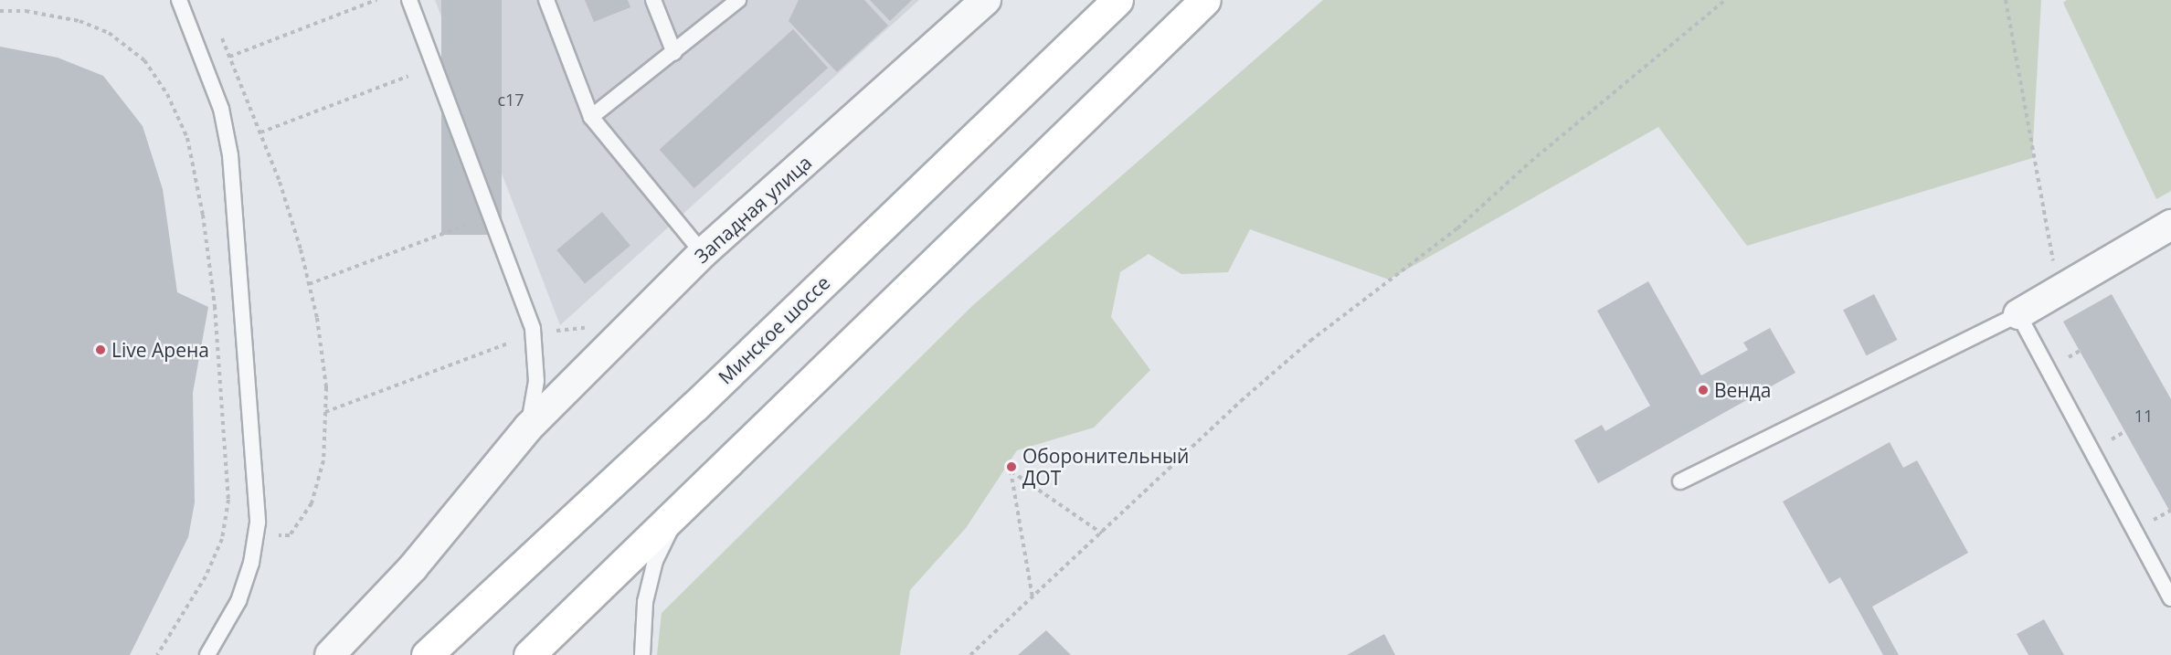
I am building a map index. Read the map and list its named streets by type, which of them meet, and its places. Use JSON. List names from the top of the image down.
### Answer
{
  "streets": {
    "highway": ["Минское шоссе"],
    "street": ["Западная улица"]
  },
  "places": ["Live Арена", "Венда", "Оборонительный ДОТ"],
  "house_numbers": ["с17", "11"]
}
